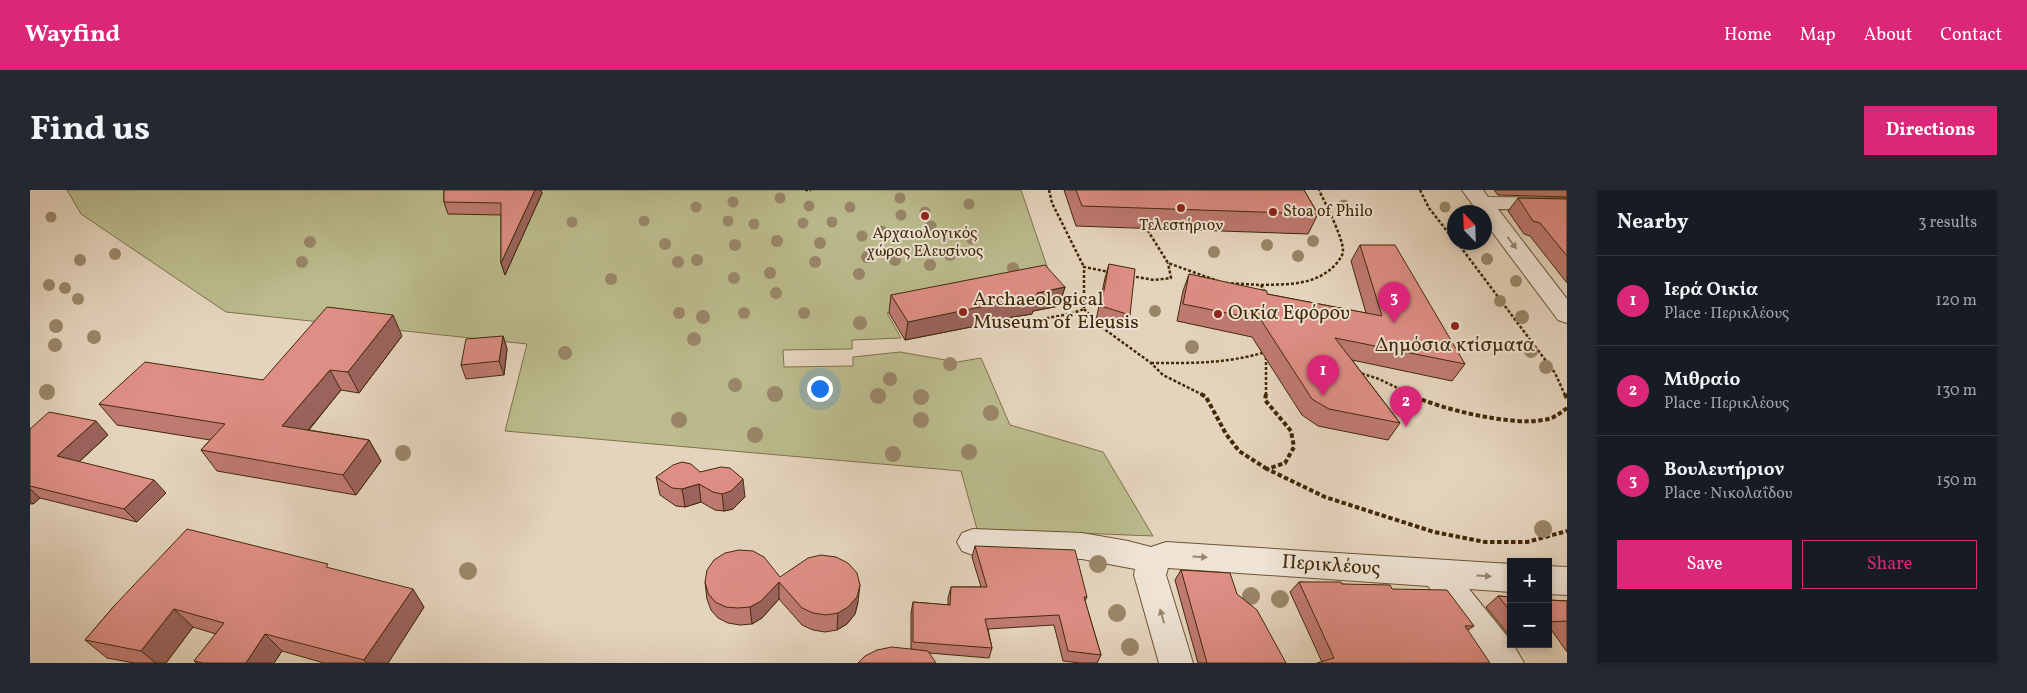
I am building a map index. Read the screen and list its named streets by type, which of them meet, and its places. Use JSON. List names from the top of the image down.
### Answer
{
  "streets": {
    "street": ["Περικλέους"]
  },
  "one_way": ["Περικλέους"],
  "places": [
    "Τελεστήριον",
    "Stoa of Philo",
    "Αρχαιολογικός χώρος Ελευσίνος",
    "Archaeological Museum of Eleusis",
    "Οικία Εφόρου",
    "Δημόσια κτίσματα"
  ],
  "north": "top left",
  "page": {
    "header": "Wayfind",
    "nav": [
      "Home",
      "Map",
      "About",
      "Contact"
    ],
    "title": "Find us",
    "buttons": [
      "Directions",
      ["Save", "Share"]
    ],
    "heading": ["Nearby", "3 results"],
    "list": [
      {
        "mark": "1",
        "name": "Ιερά Οικία",
        "note": "Place · Περικλέους",
        "value": "120 m"
      },
      {
        "mark": "2",
        "name": "Μιθραίο",
        "note": "Place · Περικλέους",
        "value": "130 m"
      },
      {
        "mark": "3",
        "name": "Βουλευτήριον",
        "note": "Place · Νικολαΐδου",
        "value": "150 m"
      }
    ],
    "pins": ["3", "1", "2"],
    "map_buttons": ["+", "−"]
  }
}
